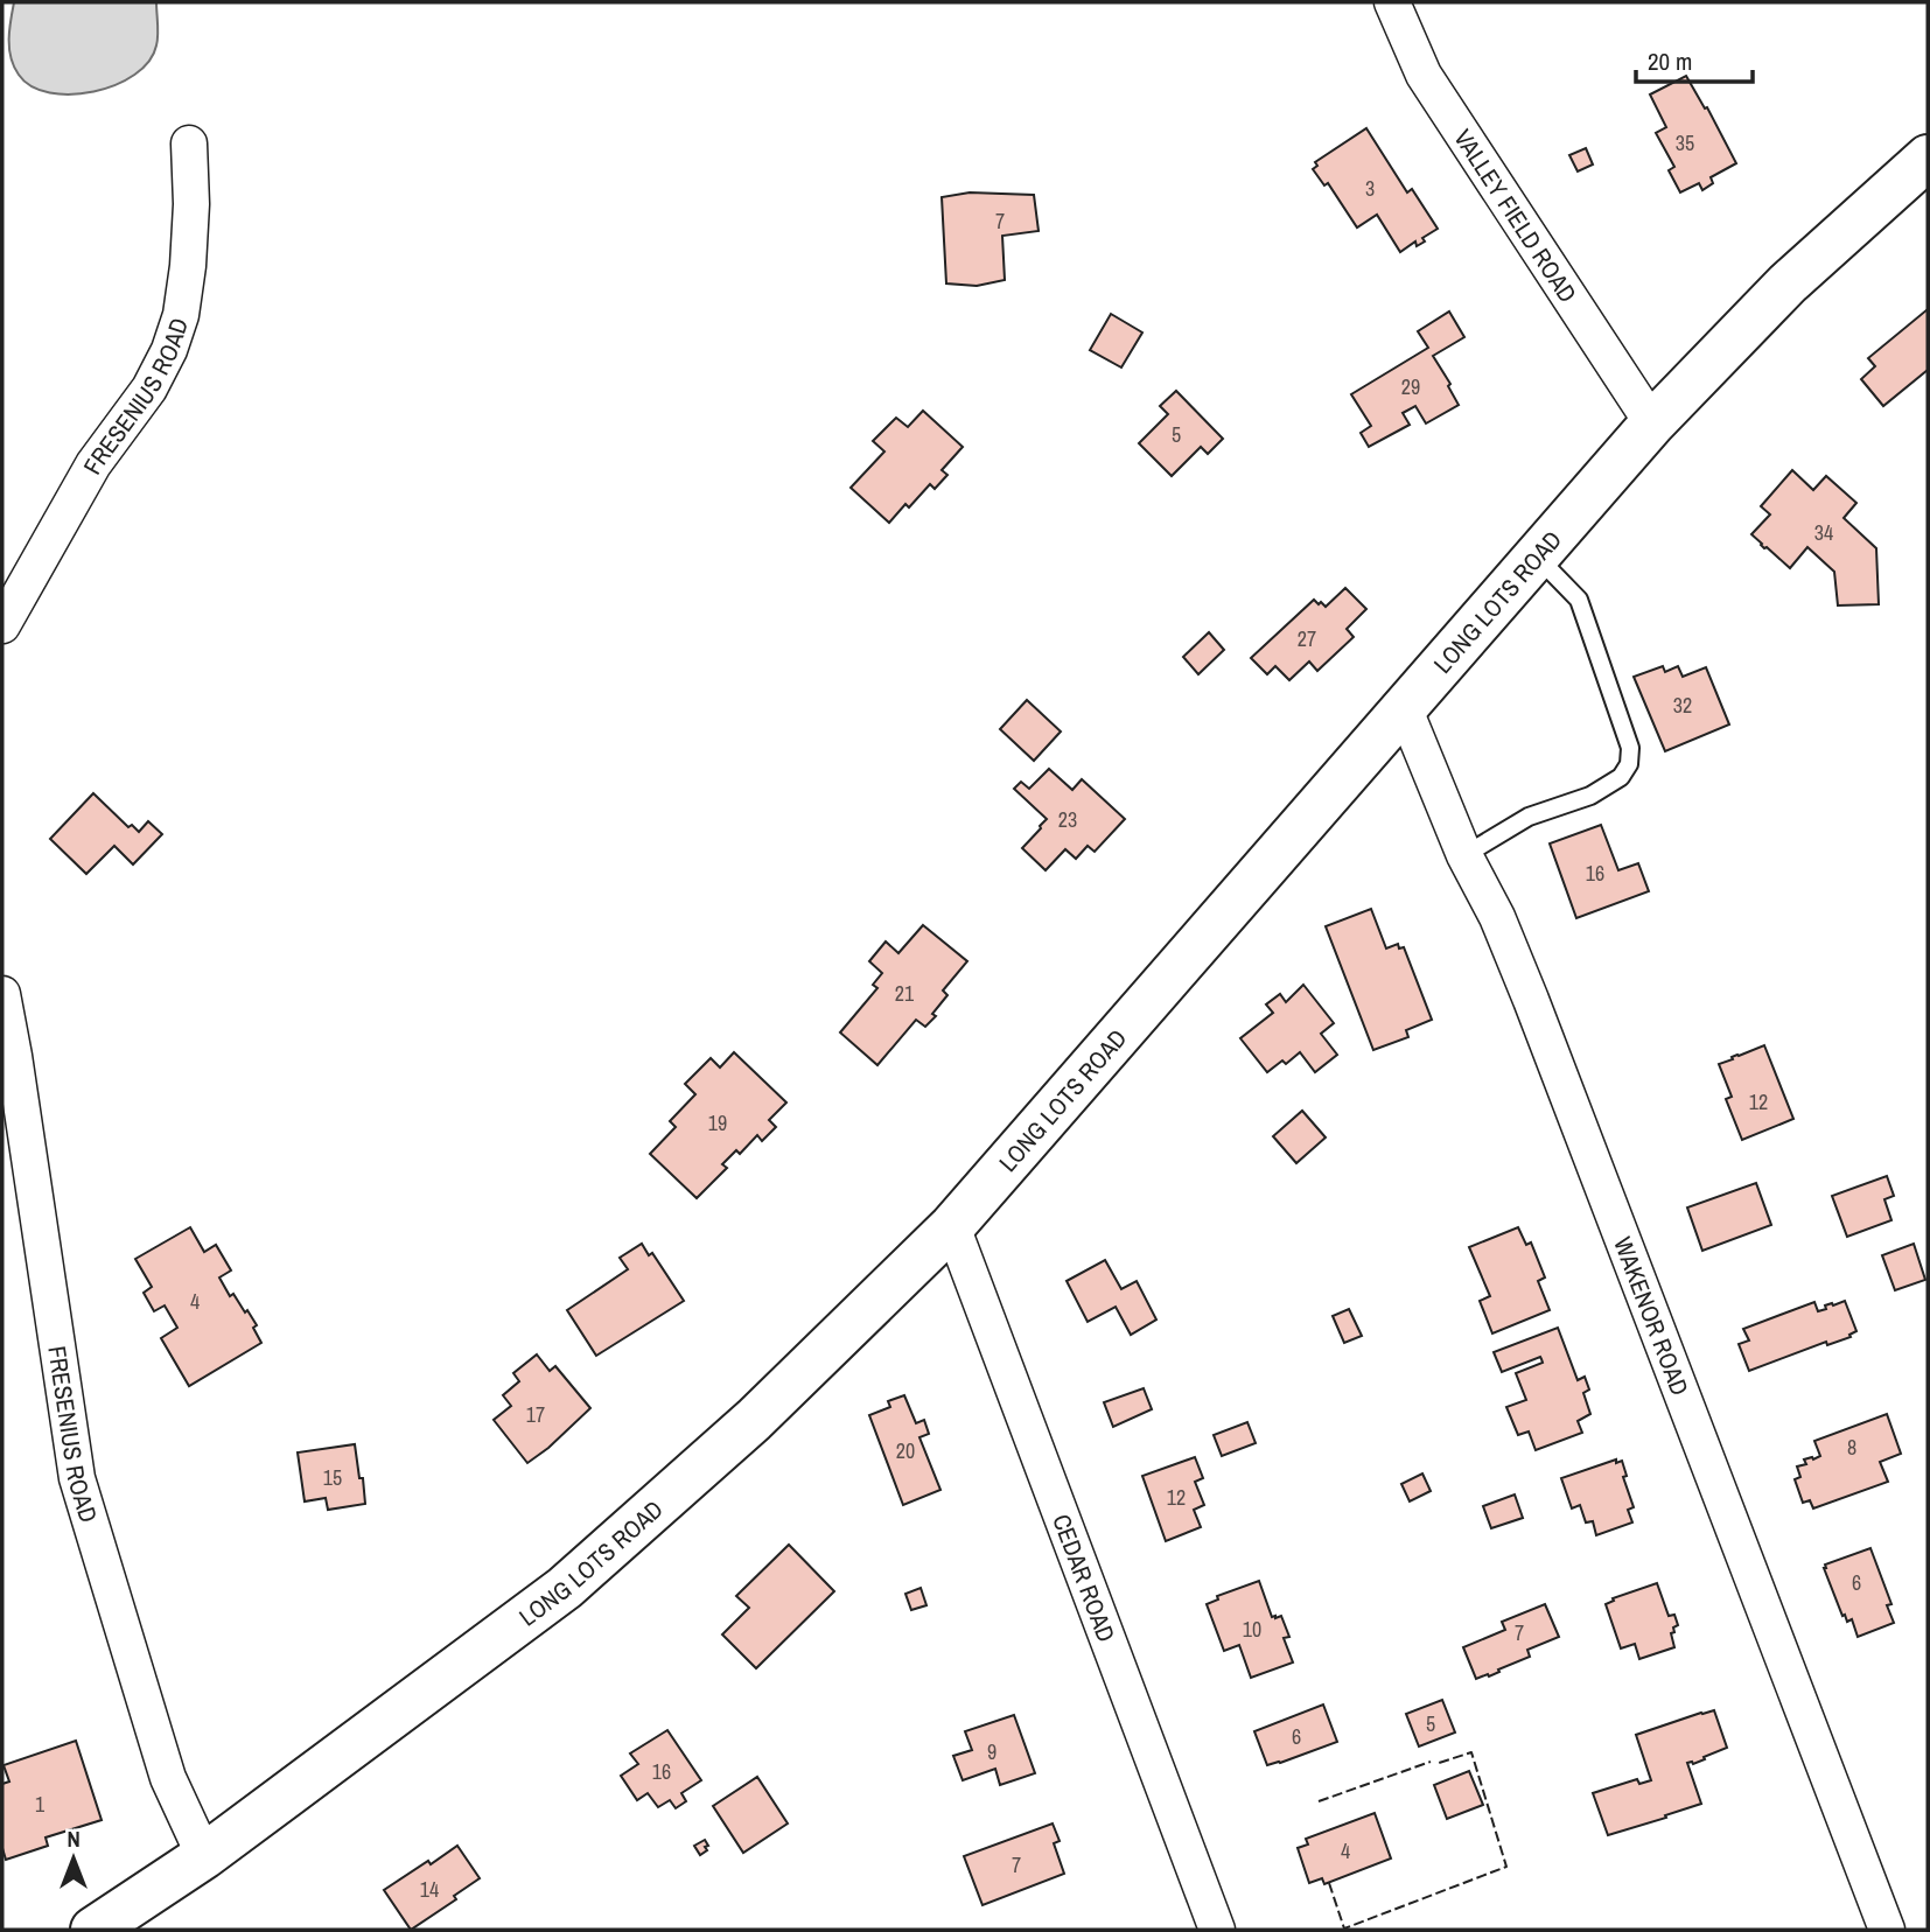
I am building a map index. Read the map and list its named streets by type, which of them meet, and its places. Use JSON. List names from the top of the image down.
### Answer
{
  "streets": {
    "main road": ["LONG LOTS ROAD"],
    "street": [
      "VALLEY FIELD ROAD",
      "FRESENIUS ROAD",
      "WAKENOR ROAD",
      "CEDAR ROAD"
    ]
  },
  "crossings": [
    ["VALLEY FIELD ROAD", "LONG LOTS ROAD"],
    ["FRESENIUS ROAD", "LONG LOTS ROAD"],
    ["LONG LOTS ROAD", "WAKENOR ROAD"],
    ["LONG LOTS ROAD", "CEDAR ROAD"]
  ],
  "house_numbers": [
    "35",
    "3",
    "7",
    "29",
    "5",
    "34",
    "27",
    "32",
    "23",
    "16",
    "21",
    "12",
    "19",
    "4",
    "17",
    "8",
    "20",
    "15",
    "12",
    "6",
    "10",
    "7",
    "5",
    "6",
    "9",
    "16",
    "1",
    "4",
    "7",
    "14"
  ],
  "scale_bar": "20 m",
  "north": "top"
}
